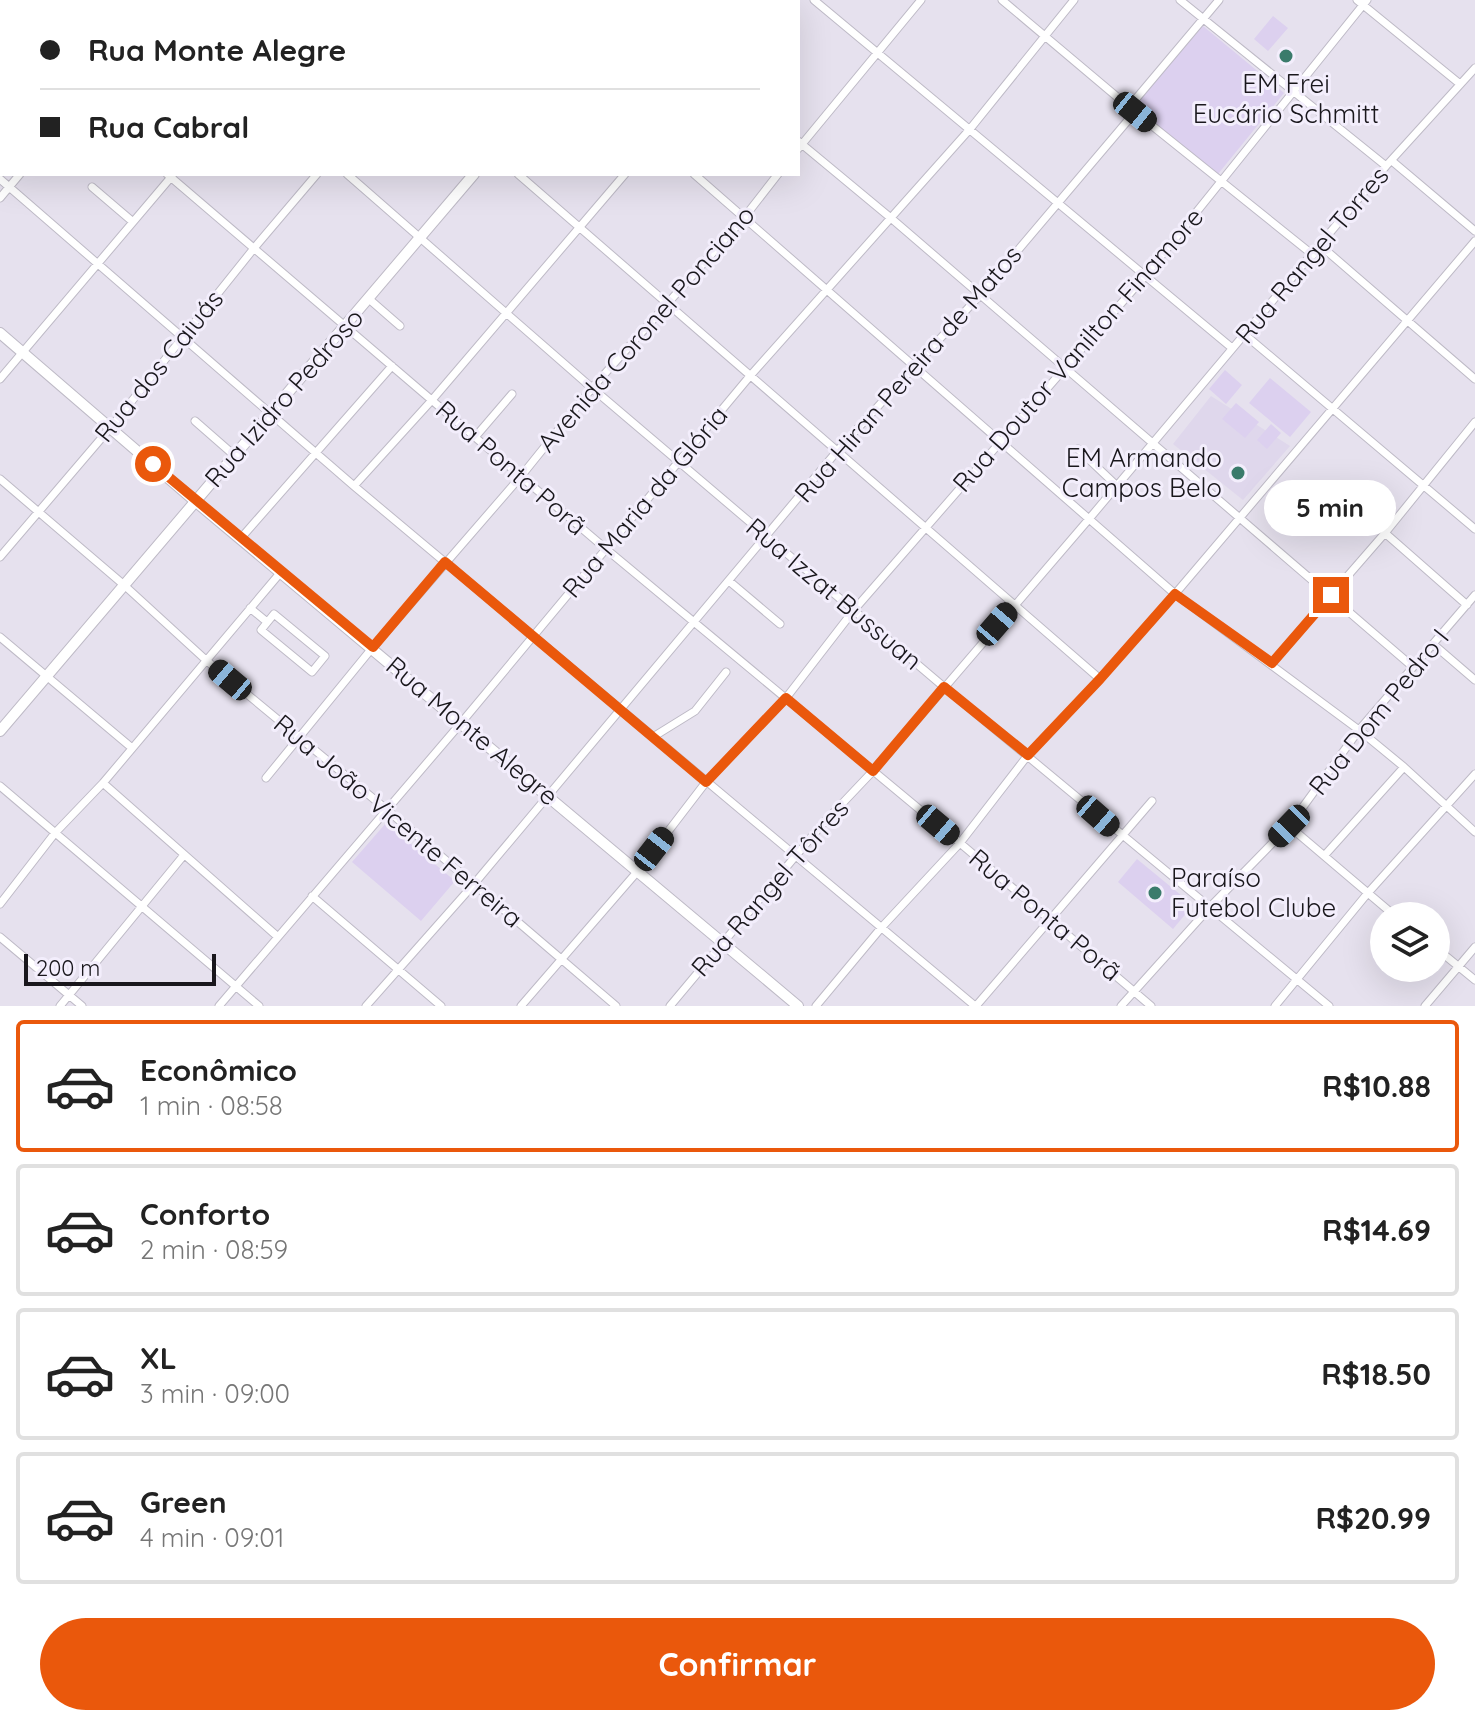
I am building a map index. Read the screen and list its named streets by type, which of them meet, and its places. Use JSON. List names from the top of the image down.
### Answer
{
  "streets": {
    "street": [
      "Rua Rangel Torres",
      "Avenida Coronel Ponciano",
      "Rua Doutor Vanilton Finamore",
      "Rua dos Caiuás",
      "Rua Hiran Pereira de Matos",
      "Rua Izidro Pedroso",
      "Rua Ponta Porã",
      "Rua Maria da Glória",
      "Rua Izzat Bussuan",
      "Rua Dom Pedro I",
      "Rua Monte Alegre",
      "Rua João Vicente Ferreira",
      "Rua Rangel Tôrres"
    ]
  },
  "crossings": [
    ["Rua Rangel Torres", "Rua Rangel Tôrres"],
    ["Avenida Coronel Ponciano", "Rua Ponta Porã"],
    ["Avenida Coronel Ponciano", "Rua Izzat Bussuan"],
    ["Avenida Coronel Ponciano", "Rua Monte Alegre"],
    ["Avenida Coronel Ponciano", "Rua João Vicente Ferreira"],
    ["Rua Doutor Vanilton Finamore", "Rua Ponta Porã"],
    ["Rua Doutor Vanilton Finamore", "Rua Izzat Bussuan"],
    ["Rua Doutor Vanilton Finamore", "Rua Monte Alegre"],
    ["Rua Doutor Vanilton Finamore", "Rua João Vicente Ferreira"],
    ["Rua dos Caiuás", "Rua Ponta Porã"],
    ["Rua dos Caiuás", "Rua Monte Alegre"],
    ["Rua dos Caiuás", "Rua João Vicente Ferreira"],
    ["Rua Hiran Pereira de Matos", "Rua Ponta Porã"],
    ["Rua Hiran Pereira de Matos", "Rua Izzat Bussuan"],
    ["Rua Hiran Pereira de Matos", "Rua Monte Alegre"],
    ["Rua Hiran Pereira de Matos", "Rua João Vicente Ferreira"],
    ["Rua Izidro Pedroso", "Rua Ponta Porã"],
    ["Rua Izidro Pedroso", "Rua Izzat Bussuan"],
    ["Rua Izidro Pedroso", "Rua Monte Alegre"],
    ["Rua Izidro Pedroso", "Rua João Vicente Ferreira"],
    ["Rua Ponta Porã", "Rua Maria da Glória"],
    ["Rua Ponta Porã", "Rua Dom Pedro I"],
    ["Rua Ponta Porã", "Rua Rangel Tôrres"],
    ["Rua Maria da Glória", "Rua Izzat Bussuan"],
    ["Rua Maria da Glória", "Rua Monte Alegre"],
    ["Rua Maria da Glória", "Rua João Vicente Ferreira"],
    ["Rua Izzat Bussuan", "Rua Dom Pedro I"],
    ["Rua Izzat Bussuan", "Rua Rangel Tôrres"],
    ["Rua Monte Alegre", "Rua Rangel Tôrres"]
  ],
  "places": ["EM Frei Eucário Schmitt", "EM Armando Campos Belo", "Paraíso Futebol Clube"],
  "scale_bar": "200 m",
  "page": {
    "banner": ["Rua Monte Alegre", "Rua Cabral"],
    "bubble": "5 min",
    "scale": "200 m",
    "list": [
      {
        "name": "Econômico",
        "note": "1 min · 08:58",
        "value": "R$10.88"
      },
      {
        "name": "Conforto",
        "note": "2 min · 08:59",
        "value": "R$14.69"
      },
      {
        "name": "XL",
        "note": "3 min · 09:00",
        "value": "R$18.50"
      },
      {
        "name": "Green",
        "note": "4 min · 09:01",
        "value": "R$20.99"
      }
    ],
    "buttons": "Confirmar"
  }
}
